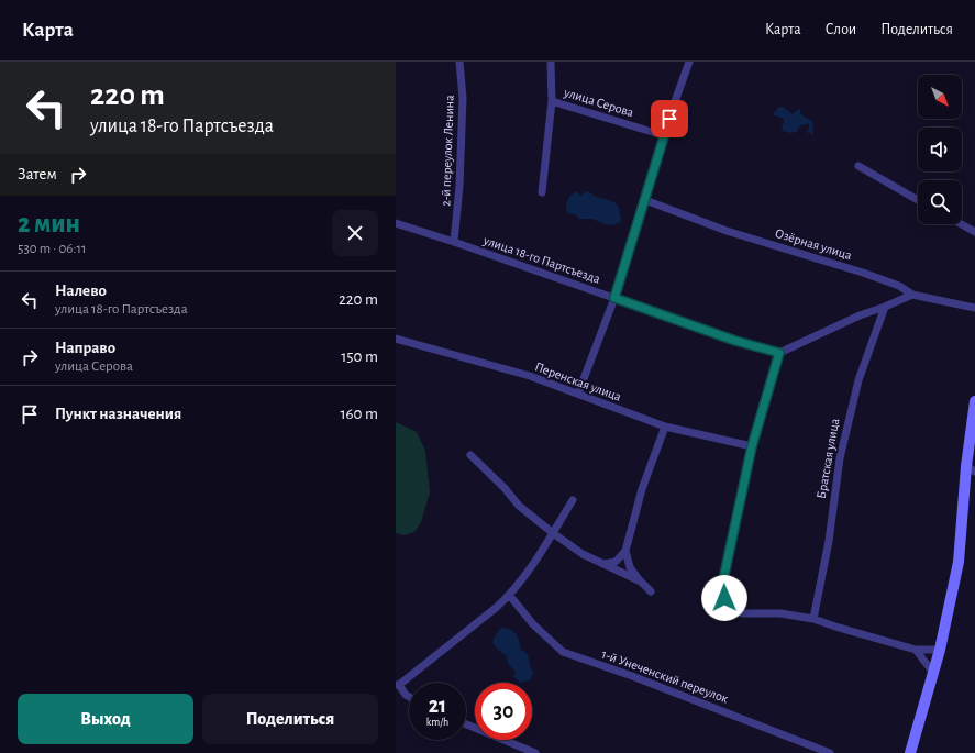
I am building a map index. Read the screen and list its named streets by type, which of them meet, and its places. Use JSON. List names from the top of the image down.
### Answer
{
  "streets": {
    "street": [
      "улица Серова",
      "2-й переулок Ленина",
      "Озёрная улица",
      "улица 18-го Партсъезда",
      "Перенская улица",
      "Братская улица",
      "1-й Унеченский переулок"
    ]
  },
  "crossings": [
    ["2-й переулок Ленина", "улица 18-го Партсъезда"]
  ],
  "north": "bottom right",
  "page": {
    "header": "Карта",
    "nav": ["Карта", "Слои", "Поделиться"],
    "turn": ["220 m", "улица 18-го Партсъезда"],
    "then": "Затем",
    "heading": ["2 мин", "530 m · 06:11"],
    "list": [
      {
        "name": "Налево",
        "note": "улица 18-го Партсъезда",
        "value": "220 m"
      },
      {
        "name": "Направо",
        "note": "улица Серова",
        "value": "150 m"
      },
      {
        "name": "Пункт назначения",
        "value": "160 m"
      }
    ],
    "speed": "21 km/h",
    "limit": "30",
    "buttons": ["Выход", "Поделиться"]
  }
}
